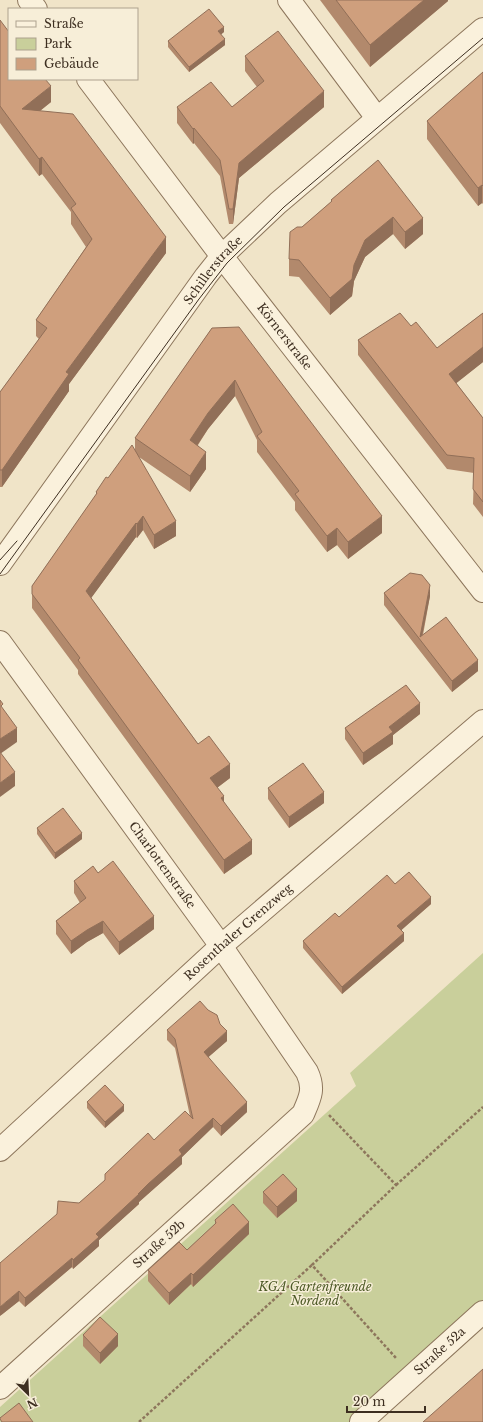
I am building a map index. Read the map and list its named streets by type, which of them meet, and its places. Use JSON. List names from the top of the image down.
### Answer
{
  "streets": {
    "street": [
      "Schillerstraße",
      "Körnerstraße",
      "Charlottenstraße",
      "Rosenthaler Grenzweg",
      "Straße 52b",
      "Straße 52a"
    ]
  },
  "crossings": [
    ["Schillerstraße", "Körnerstraße"],
    ["Charlottenstraße", "Rosenthaler Grenzweg"],
    ["Charlottenstraße", "Straße 52b"]
  ],
  "parks": ["KGA Gartenfreunde Nordend"],
  "legend": ["Straße", "Park", "Gebäude"],
  "scale_bar": "20 m",
  "north": "bottom right"
}
